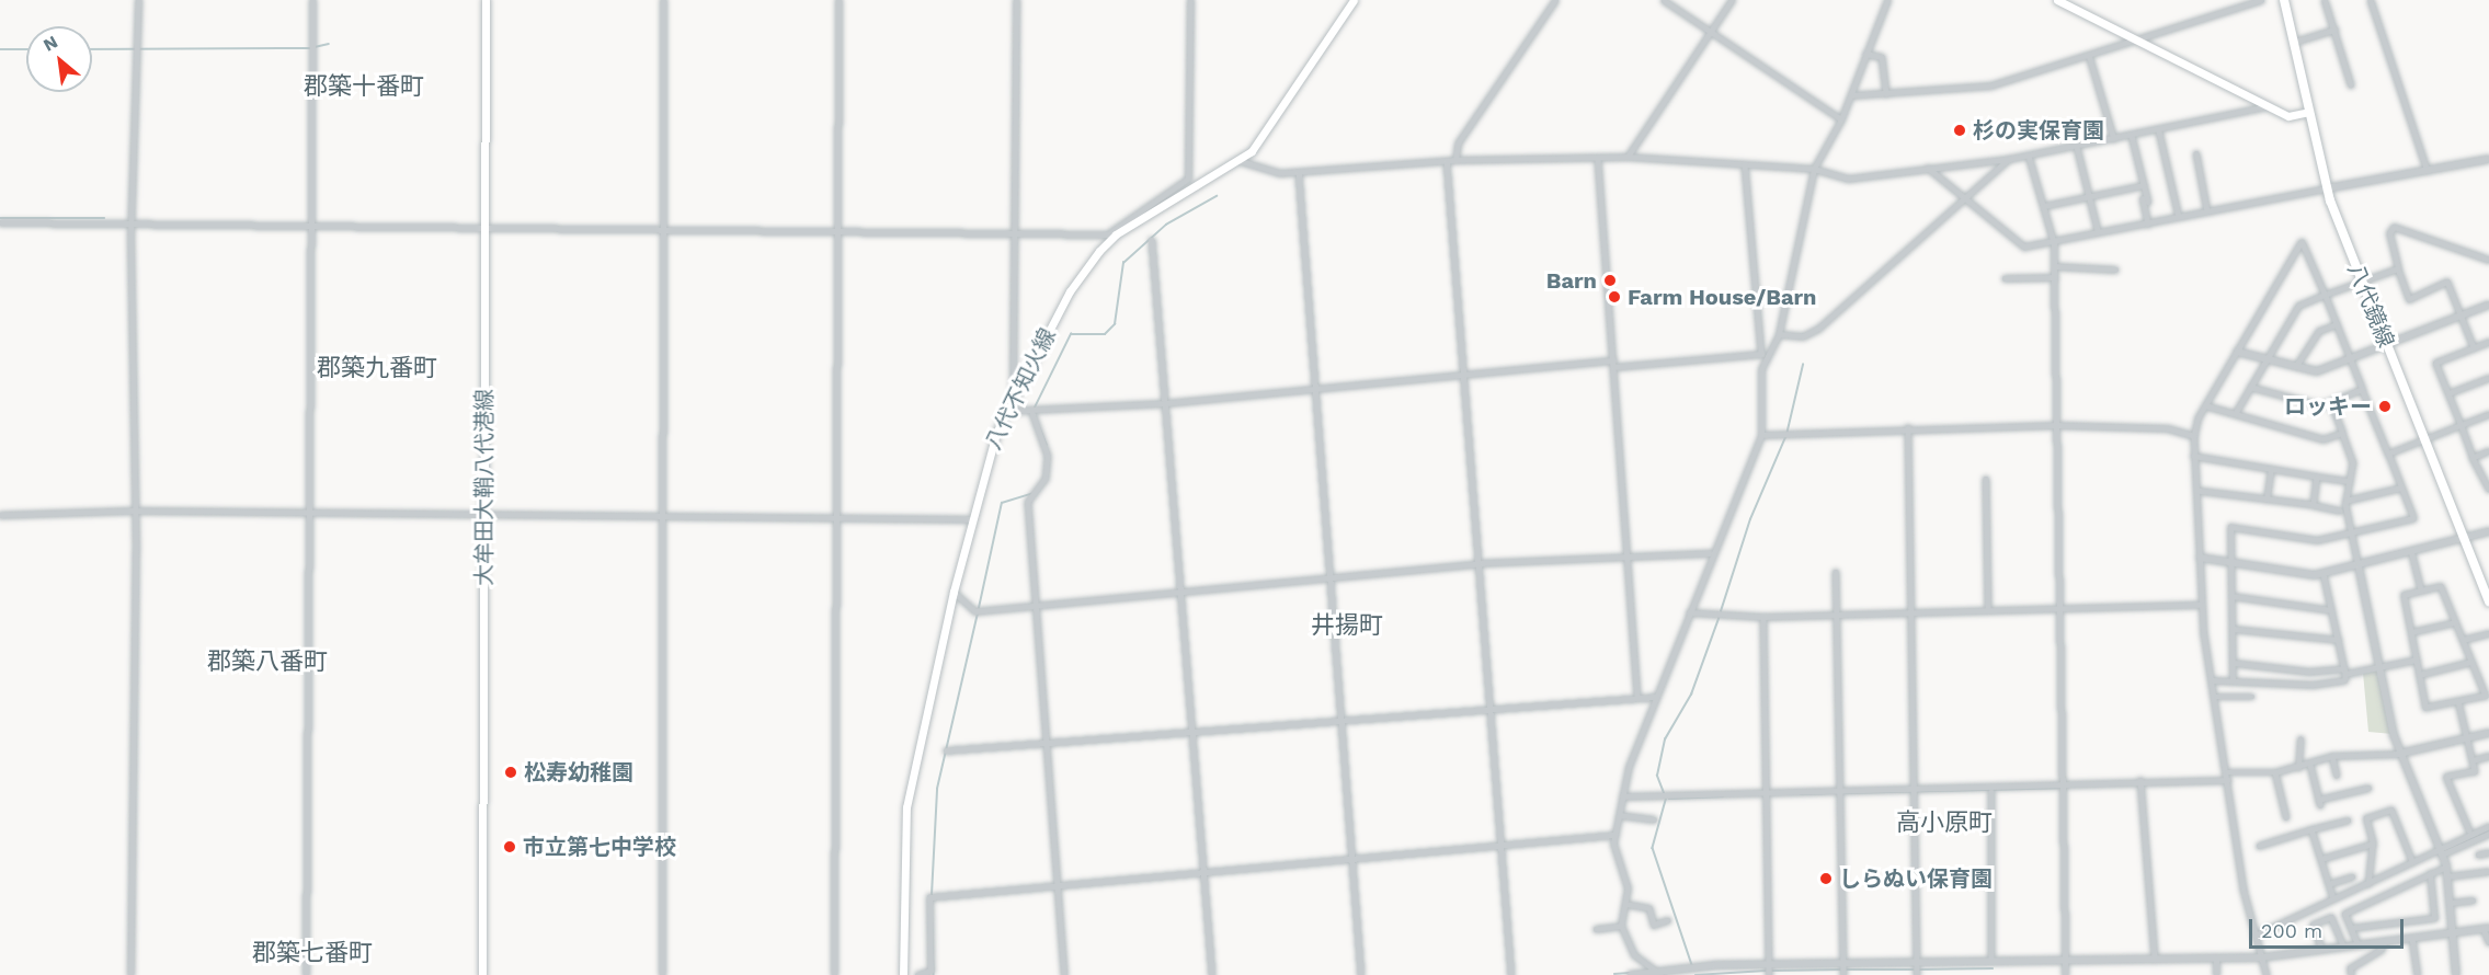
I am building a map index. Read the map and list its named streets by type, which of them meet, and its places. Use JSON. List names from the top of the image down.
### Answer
{
  "streets": {
    "main road": ["八代鏡線", "八代不知火線", "大牟田大鞘八代港線"]
  },
  "districts": [
    "郡築十番町",
    "郡築九番町",
    "井揚町",
    "郡築八番町",
    "高小原町",
    "郡築七番町"
  ],
  "places": [
    "杉の実保育園",
    "Barn",
    "Farm House/Barn",
    "ロッキー",
    "松寿幼稚園",
    "市立第七中学校",
    "しらぬい保育園"
  ],
  "scale_bar": "200 m",
  "north": "top left"
}
